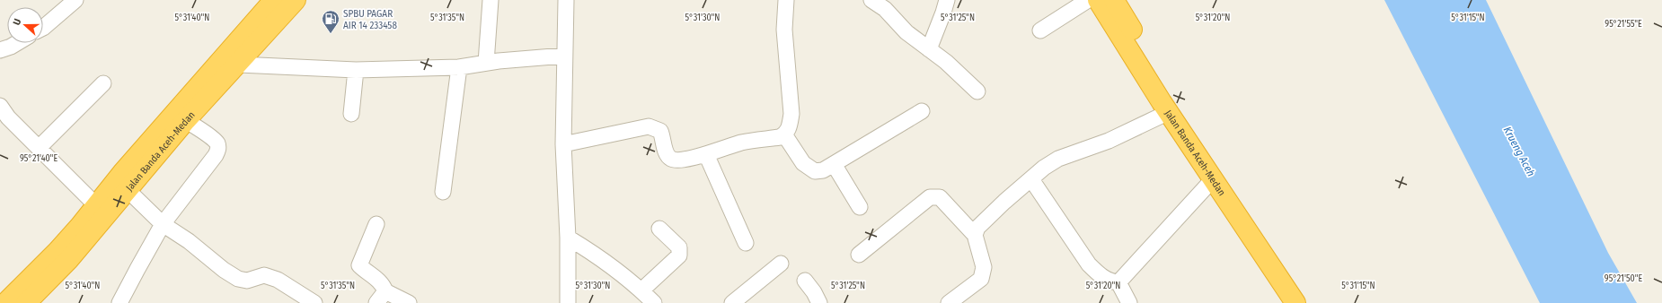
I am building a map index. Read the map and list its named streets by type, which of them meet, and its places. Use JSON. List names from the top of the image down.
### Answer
{
  "streets": {
    "highway": ["Jalan Banda Aceh-Medan"]
  },
  "water": ["Krueng Aceh"],
  "places": {
    "fuel station": ["SPBU PAGAR AIR 14 233458"]
  },
  "north": "left",
  "coordinates": [
    "5°31'40\"N",
    "5°31'35\"N",
    "5°31'30\"N",
    "5°31'25\"N",
    "5°31'20\"N",
    "5°31'15\"N",
    "95°21'55\"E",
    "95°21'40\"E",
    "95°21'50\"E"
  ]
}
